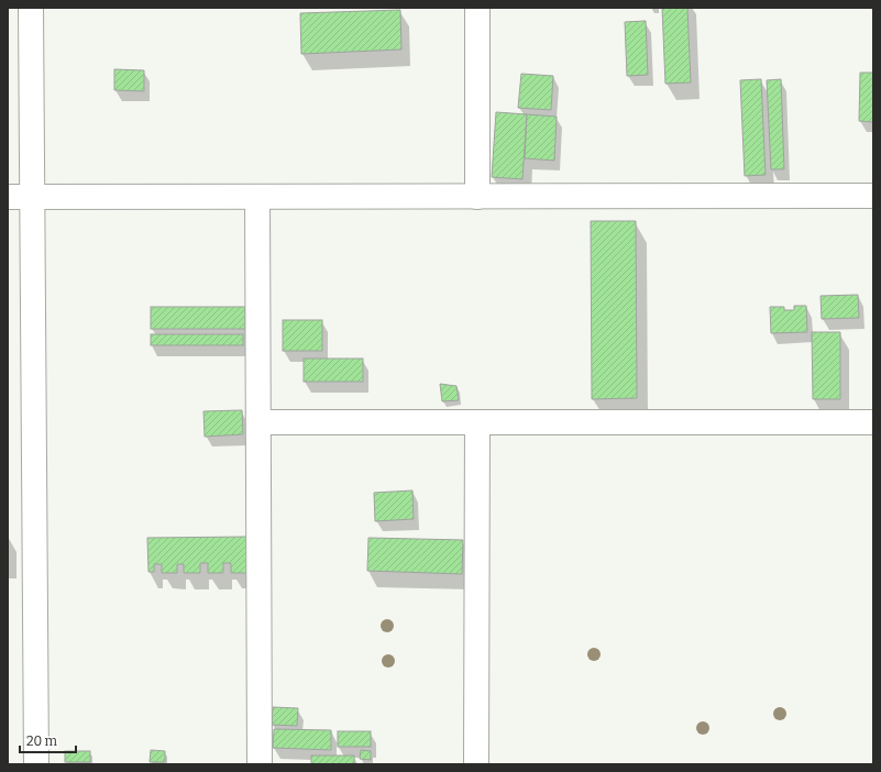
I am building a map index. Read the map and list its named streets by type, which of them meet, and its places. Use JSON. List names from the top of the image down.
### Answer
{
  "scale_bar": "20 m"
}
